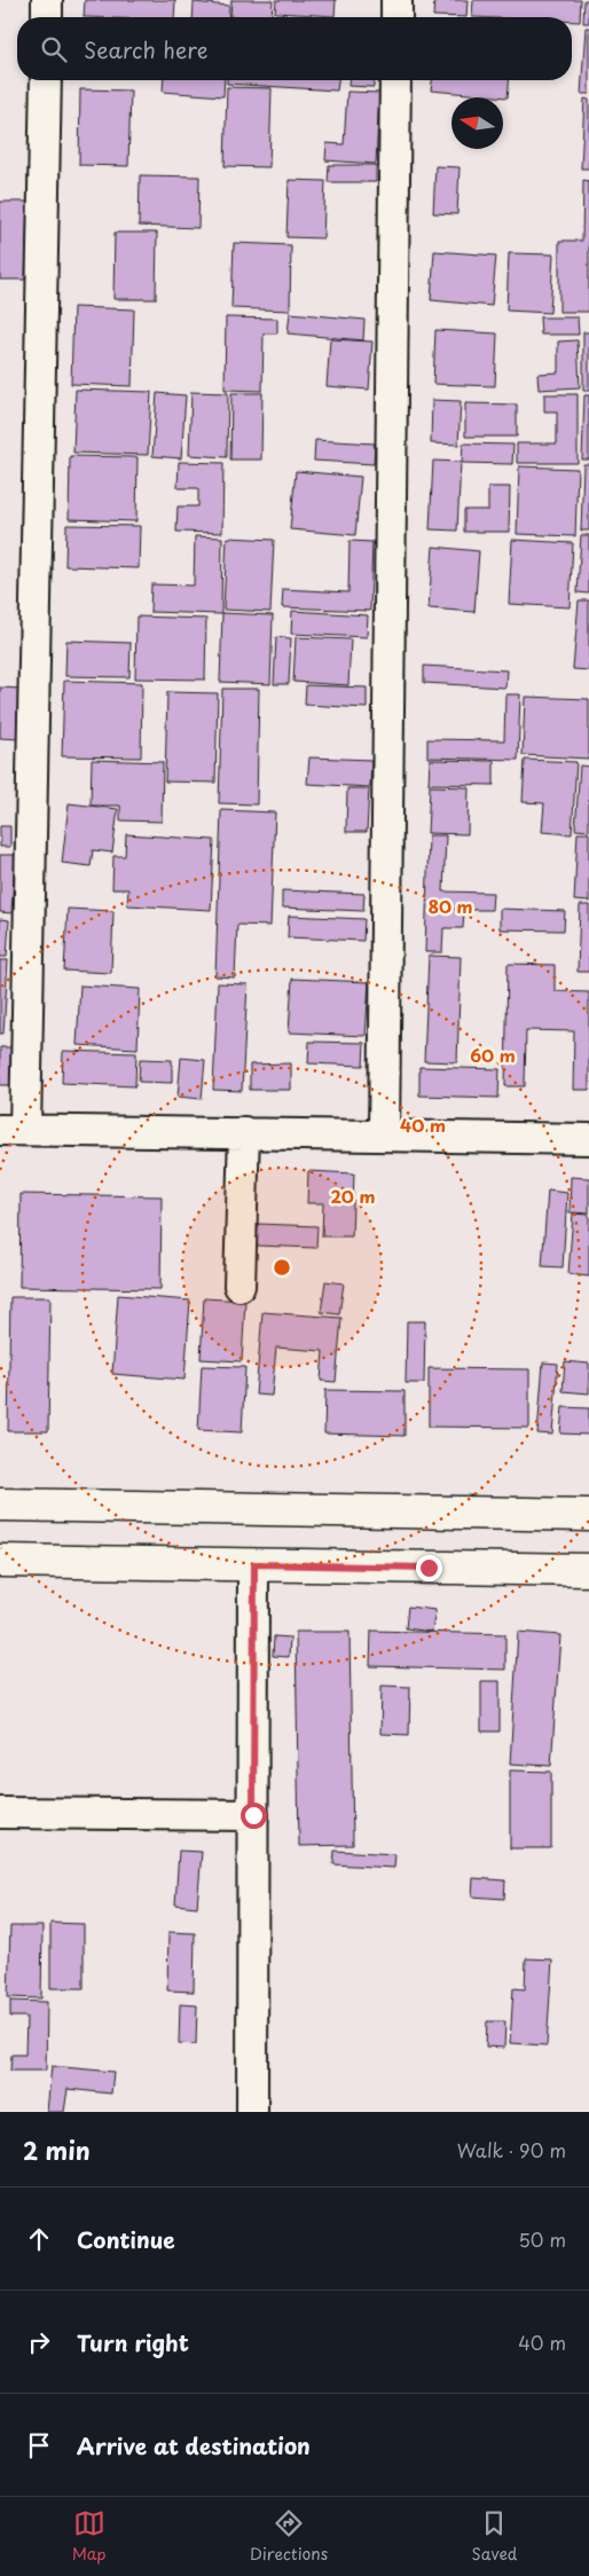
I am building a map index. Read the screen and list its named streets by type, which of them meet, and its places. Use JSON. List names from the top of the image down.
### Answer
{
  "north": "left",
  "page": {
    "search": "Search here",
    "heading": ["2 min", "Walk · 90 m"],
    "list": [
      ["Continue", "50 m"],
      ["Turn right", "40 m"],
      "Arrive at destination"
    ],
    "nav": ["Map", "Directions", "Saved"]
  },
  "rings": [
    "80 m",
    "60 m",
    "40 m",
    "20 m"
  ]
}
